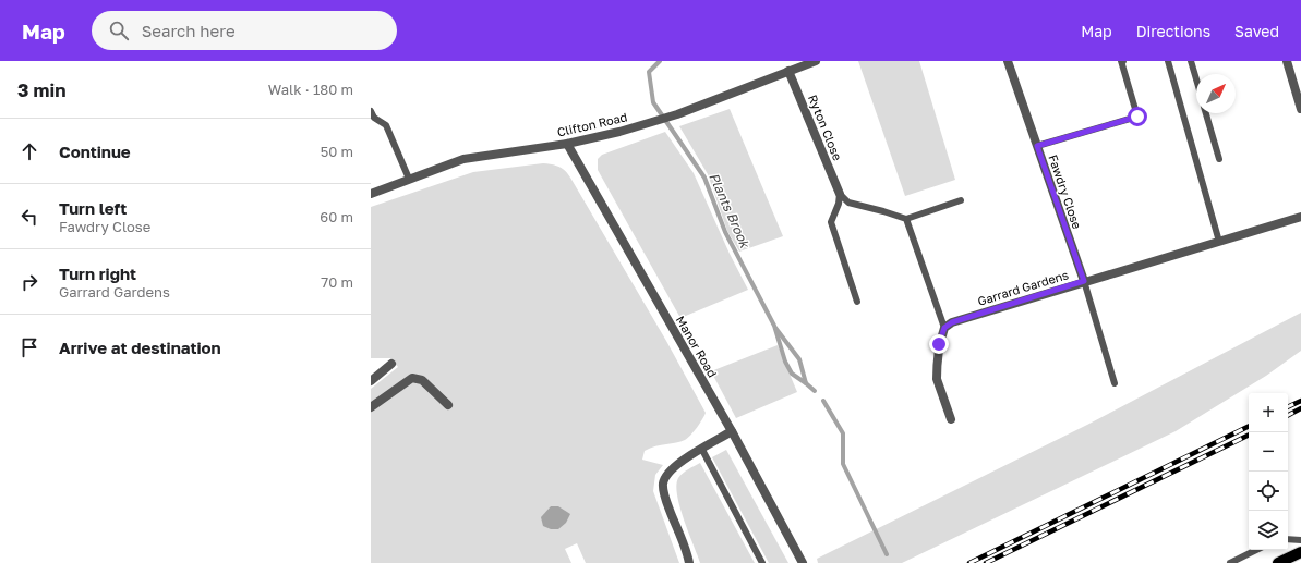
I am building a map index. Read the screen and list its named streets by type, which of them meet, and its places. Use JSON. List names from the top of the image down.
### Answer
{
  "streets": {
    "street": [
      "Clifton Road",
      "Ryton Close",
      "Fawdry Close",
      "Garrard Gardens",
      "Manor Road"
    ]
  },
  "crossings": [
    ["Clifton Road", "Ryton Close"],
    ["Clifton Road", "Manor Road"],
    ["Fawdry Close", "Garrard Gardens"]
  ],
  "water": ["Plants Brook"],
  "north": "top right",
  "page": {
    "header": "Map",
    "search": "Search here",
    "nav": ["Map", "Directions", "Saved"],
    "heading": ["3 min", "Walk · 180 m"],
    "list": [
      ["Continue", "50 m"],
      ["Turn left", "Fawdry Close", "60 m"],
      ["Turn right", "Garrard Gardens", "70 m"],
      "Arrive at destination"
    ],
    "map_buttons": ["+", "−"]
  }
}
